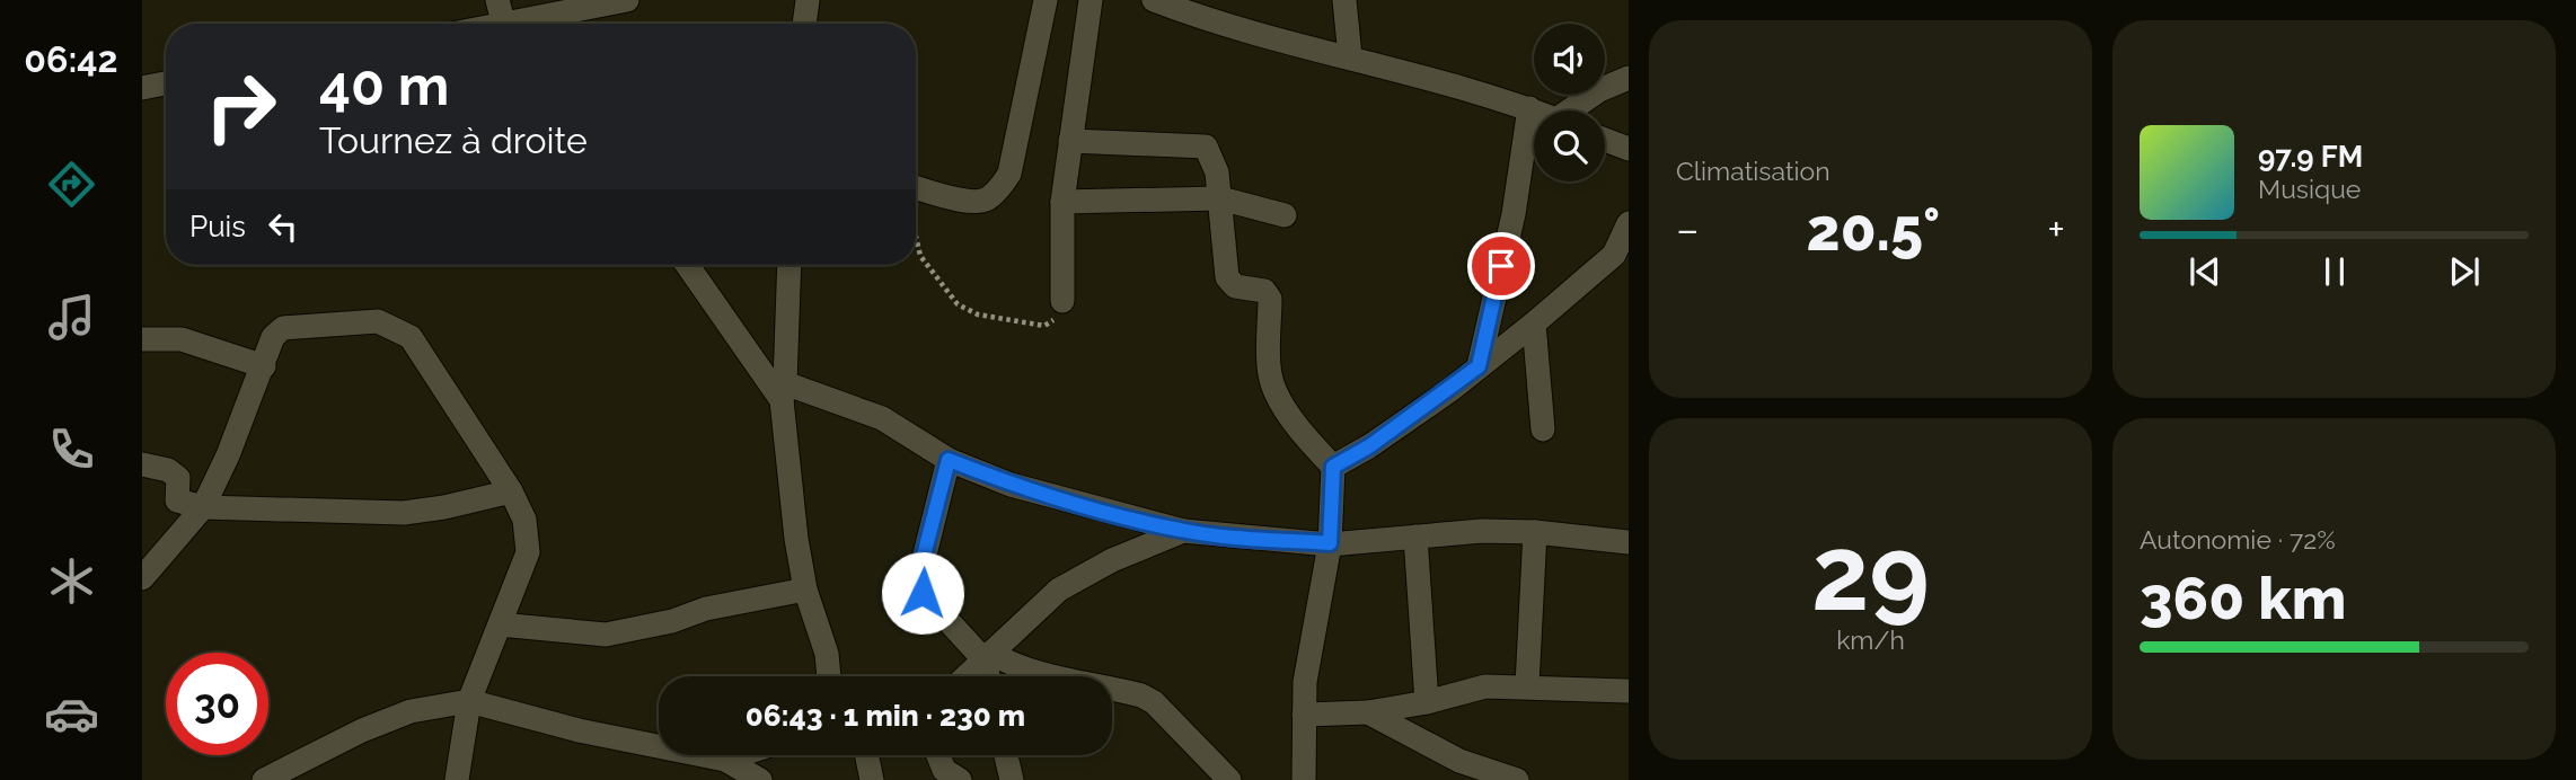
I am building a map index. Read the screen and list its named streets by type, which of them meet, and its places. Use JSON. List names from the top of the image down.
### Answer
{
  "page": {
    "tabs": "06:42",
    "tile": [
      "Climatisation",
      ["29", "km/h"],
      ["Autonomie · 72%", "360 km"]
    ],
    "turn": ["40 m", "Tournez à droite"],
    "song": ["97.9 FM", "Musique"],
    "then": "Puis",
    "heat": ["−", "20.5°", "+"],
    "limit": "30",
    "trip": "06:43 · 1 min · 230 m"
  }
}
